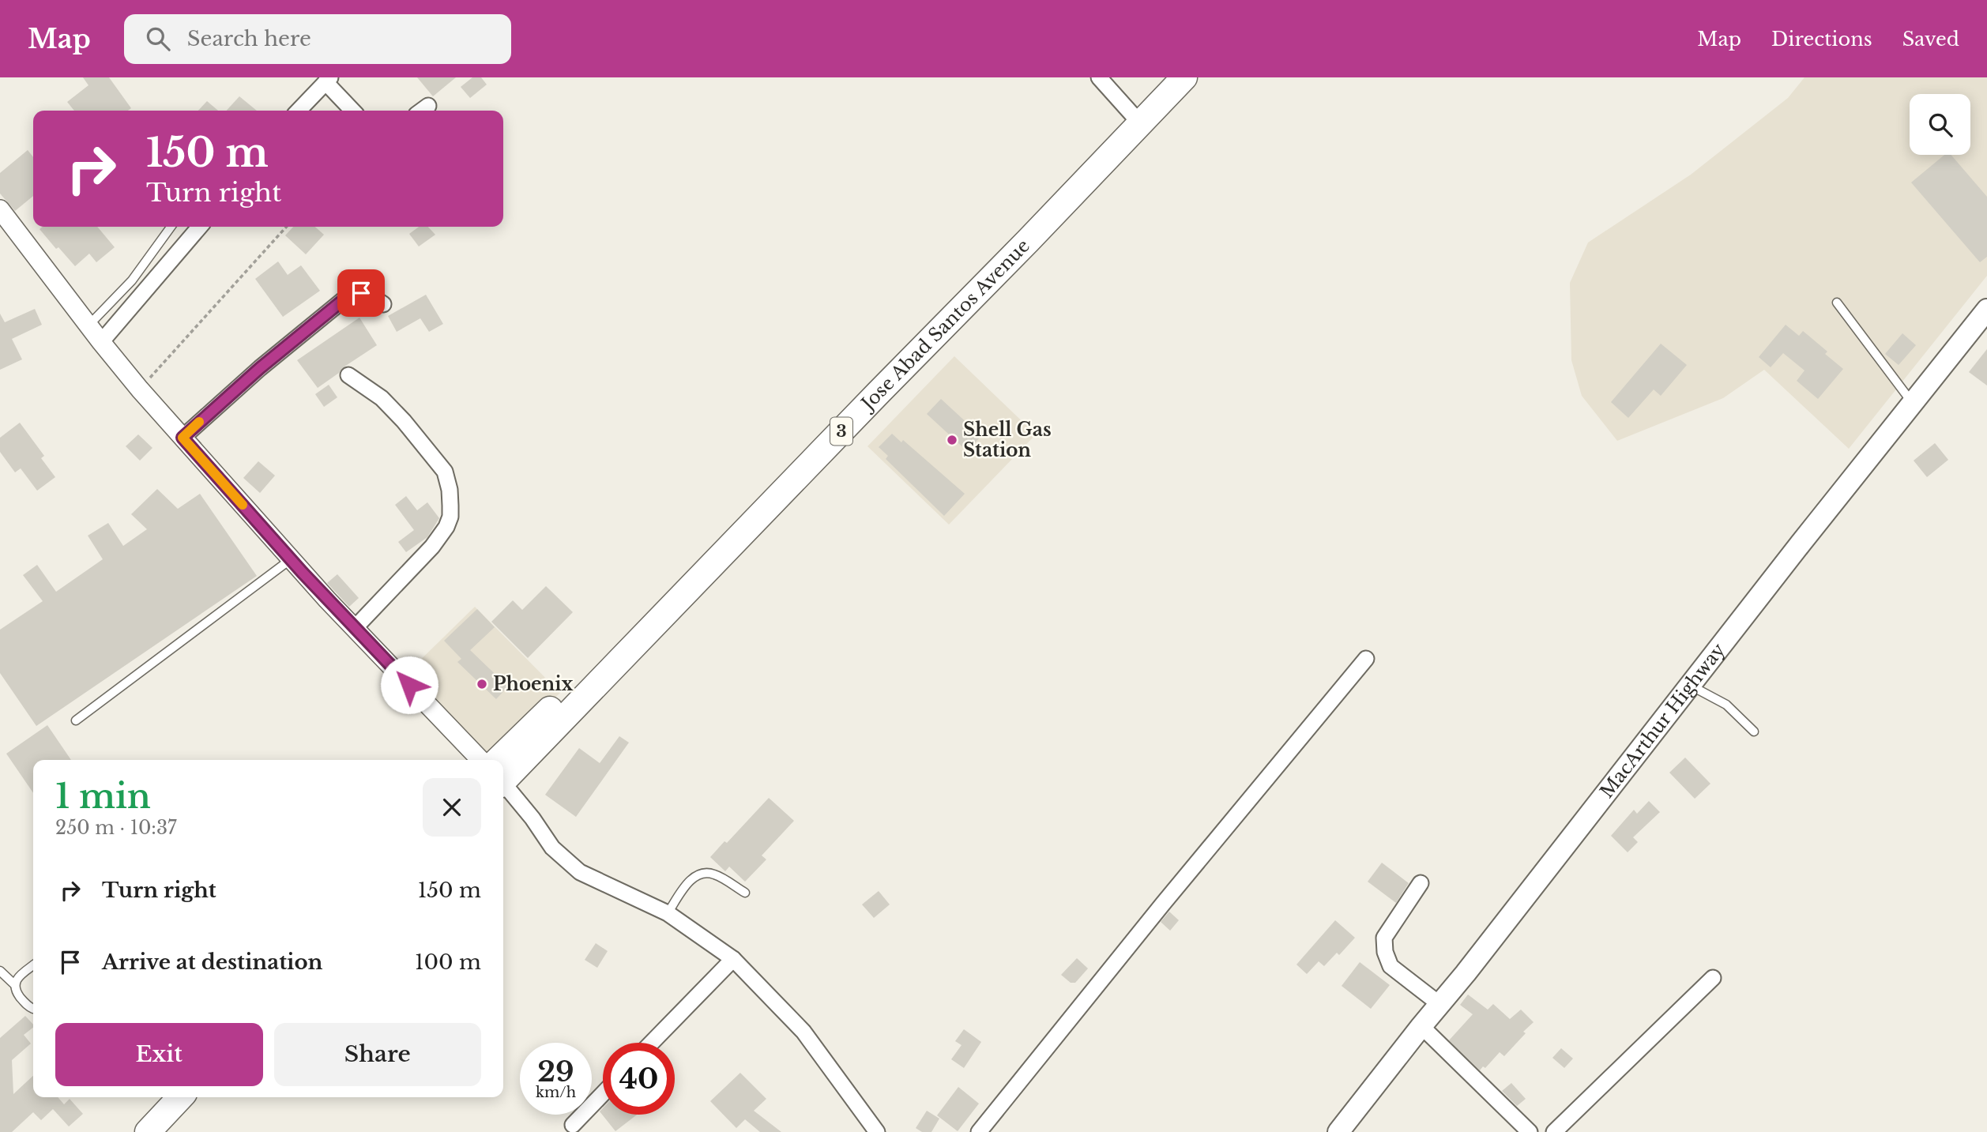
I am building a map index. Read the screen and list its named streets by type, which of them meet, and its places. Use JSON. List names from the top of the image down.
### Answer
{
  "streets": {
    "highway": ["Jose Abad Santos Avenue", "3"],
    "main road": ["MacArthur Highway"]
  },
  "places": ["Shell Gas Station", "Phoenix"],
  "page": {
    "header": "Map",
    "search": "Search here",
    "nav": ["Map", "Directions", "Saved"],
    "turn": ["150 m", "Turn right"],
    "heading": ["1 min", "250 m · 10:37"],
    "list": [
      {
        "name": "Turn right",
        "value": "150 m"
      },
      {
        "name": "Arrive at destination",
        "value": "100 m"
      }
    ],
    "buttons": ["Exit", "Share"],
    "speed": "29 km/h",
    "limit": "40"
  }
}
